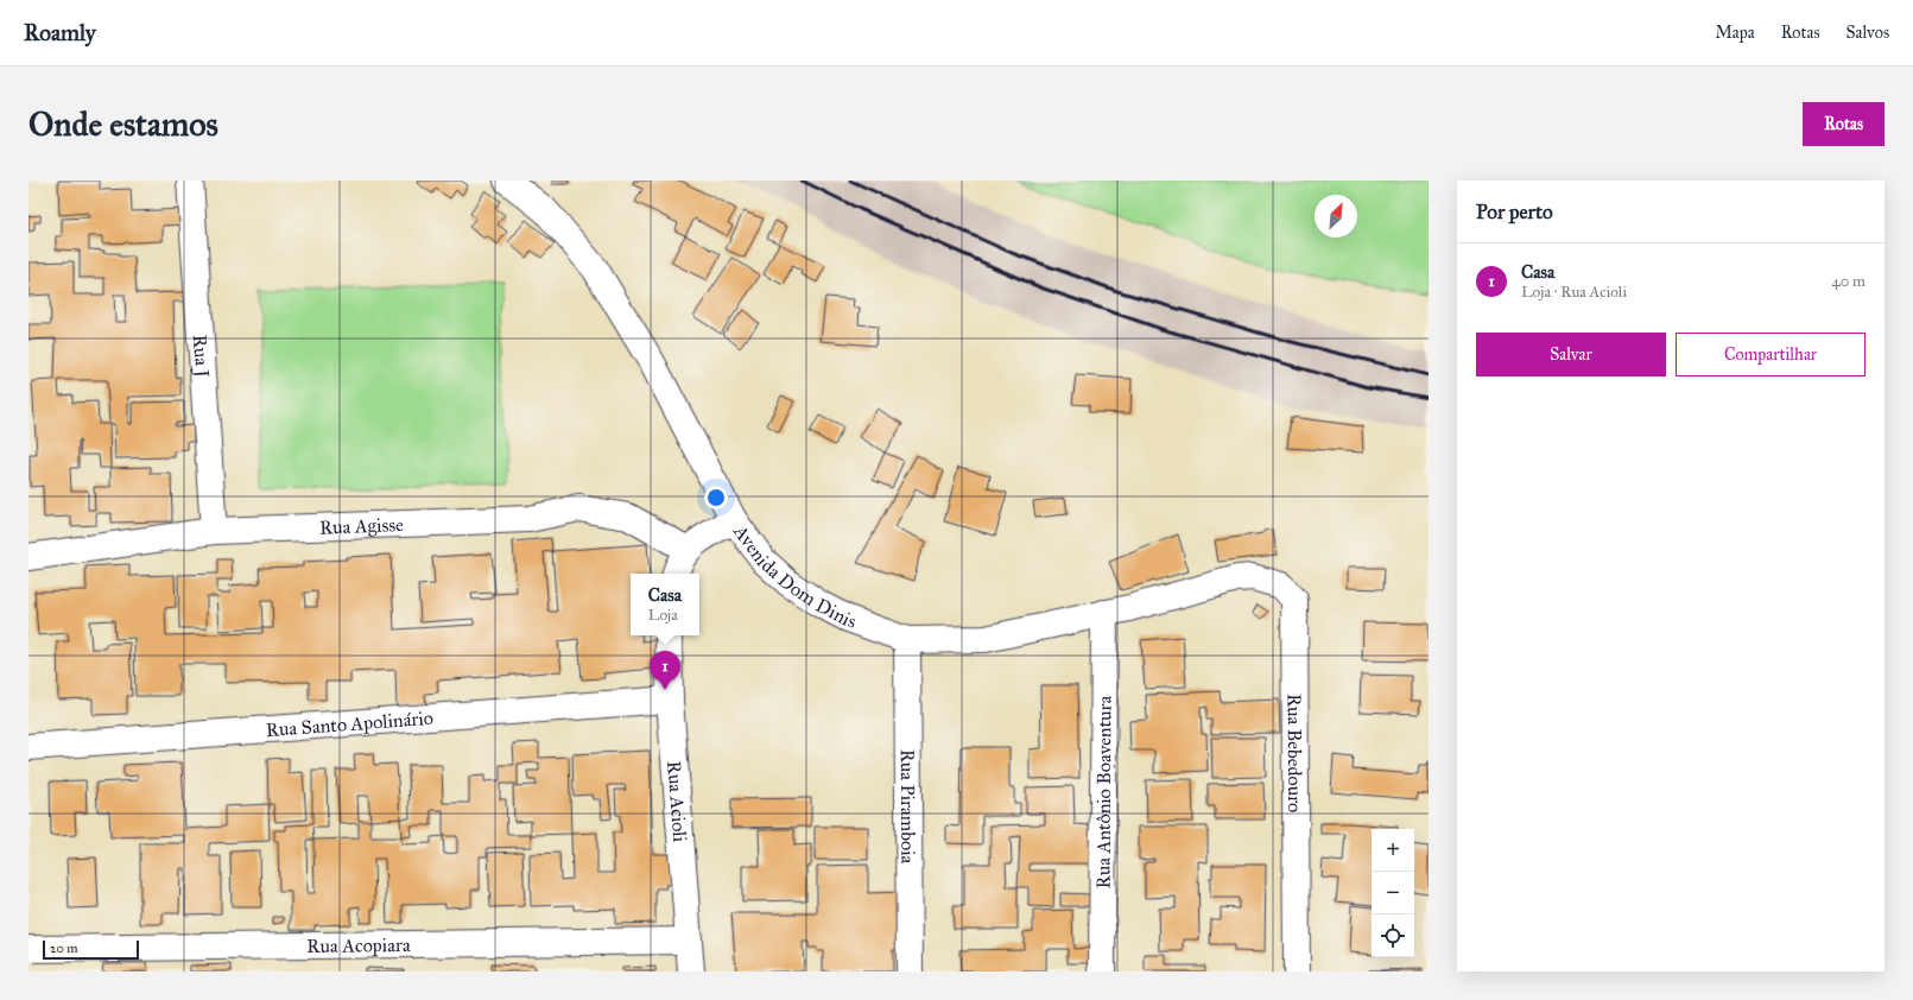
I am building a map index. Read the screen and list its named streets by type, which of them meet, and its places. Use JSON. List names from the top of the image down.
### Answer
{
  "streets": {
    "street": [
      "Rua J",
      "Rua Agisse",
      "Avenida Dom Dinis",
      "Rua Santo Apolinário",
      "Rua Bebedouro",
      "Rua Antônio Boaventura",
      "Rua Acioli",
      "Rua Piramboia",
      "Rua Acopiara"
    ]
  },
  "crossings": [
    ["Rua J", "Rua Agisse"],
    ["Avenida Dom Dinis", "Rua Bebedouro"],
    ["Avenida Dom Dinis", "Rua Antônio Boaventura"],
    ["Avenida Dom Dinis", "Rua Piramboia"],
    ["Rua Santo Apolinário", "Rua Acioli"],
    ["Rua Acioli", "Rua Acopiara"]
  ],
  "scale_bar": "20 m",
  "north": "top right",
  "page": {
    "header": "Roamly",
    "nav": ["Mapa", "Rotas", "Salvos"],
    "buttons": [
      "Rotas",
      ["Salvar", "Compartilhar"]
    ],
    "title": "Onde estamos",
    "heading": "Por perto",
    "list": [
      {
        "mark": "1",
        "name": "Casa",
        "note": "Loja · Rua Acioli",
        "value": "40 m"
      }
    ],
    "popup": ["Casa", "Loja"],
    "pins": "1",
    "map_buttons": ["+", "−"],
    "scale": "20 m"
  }
}
